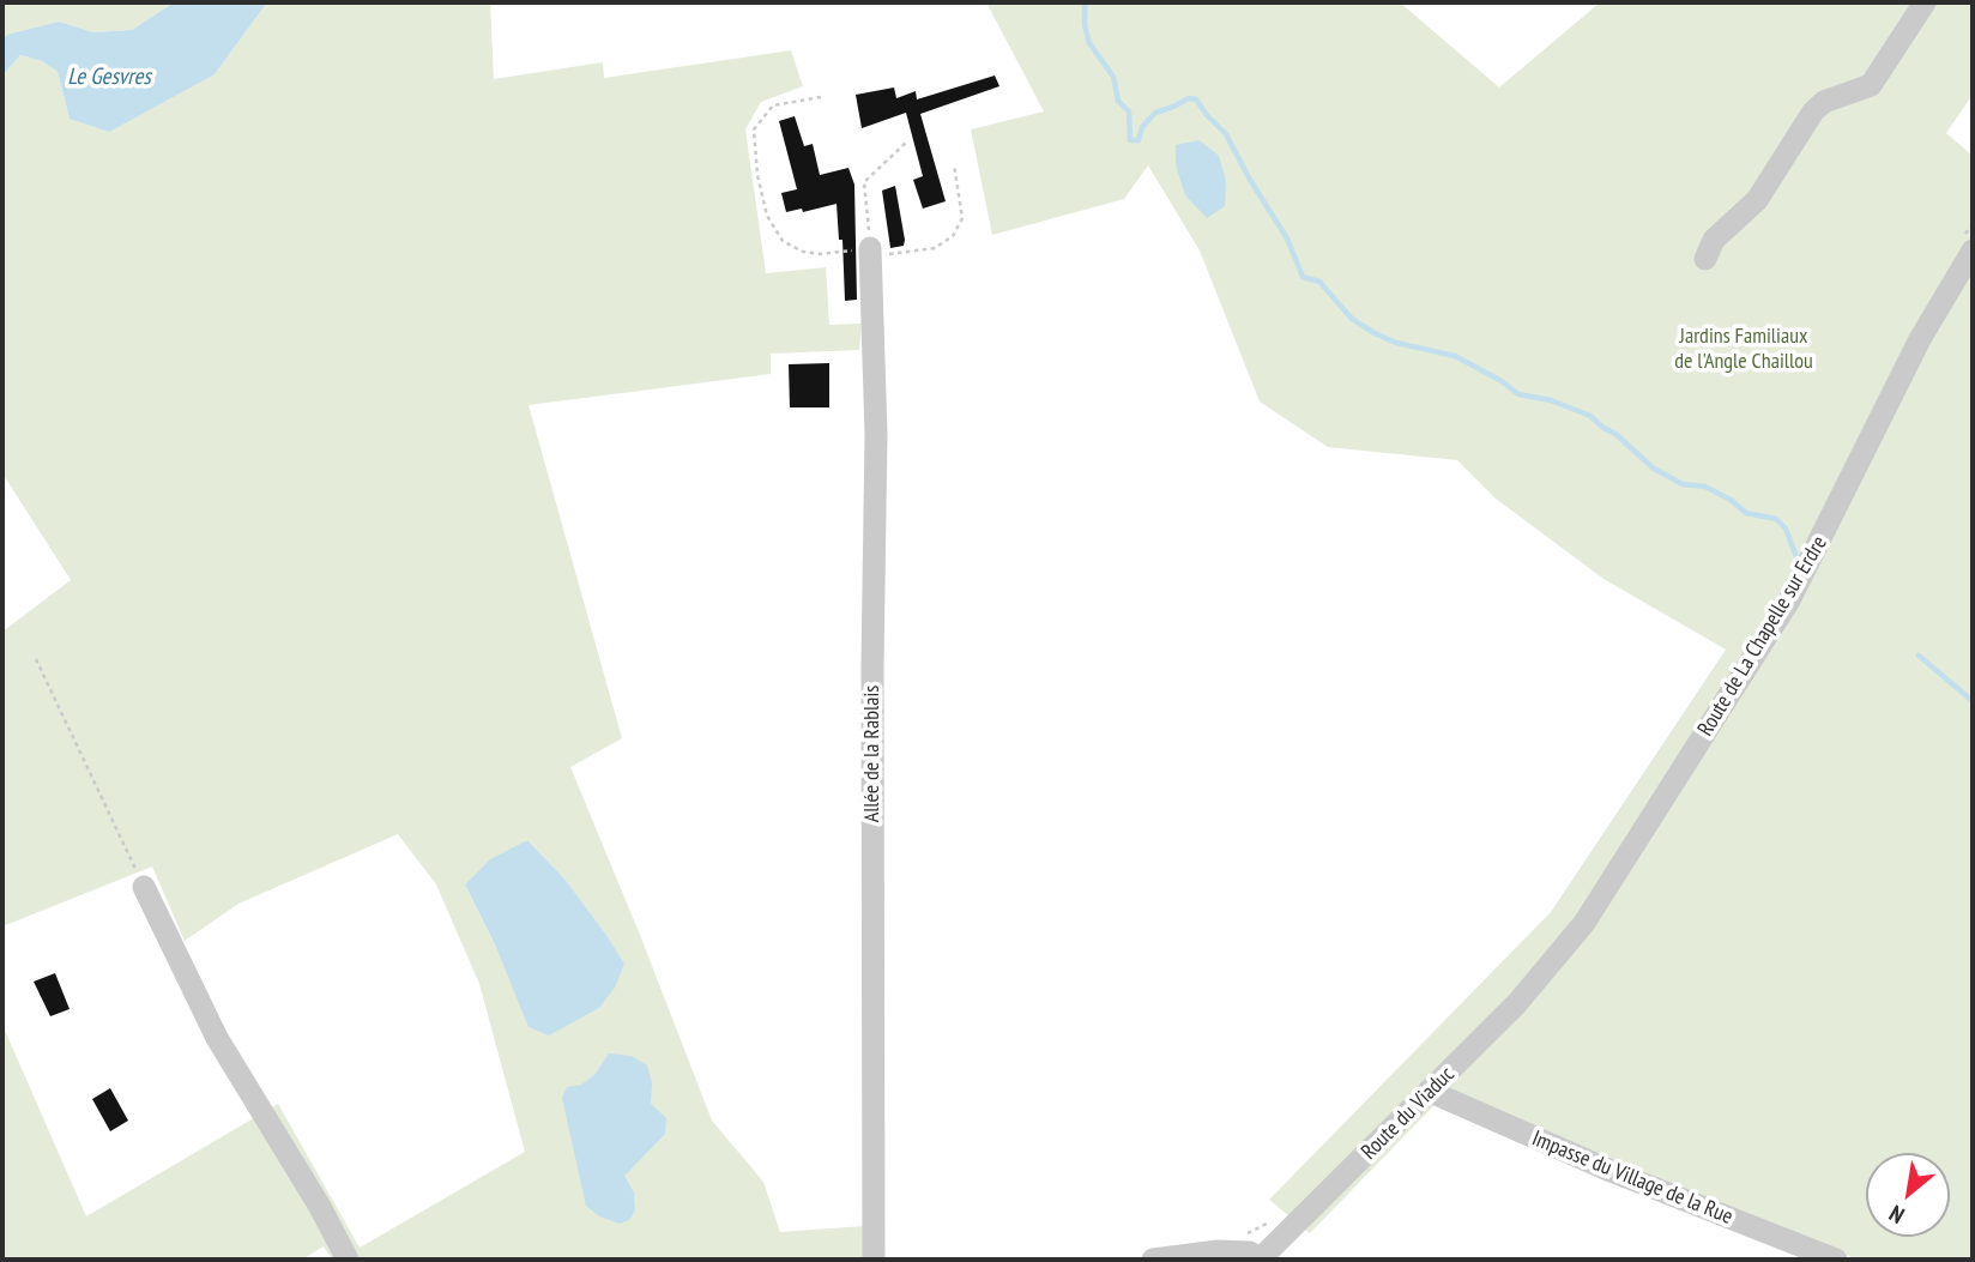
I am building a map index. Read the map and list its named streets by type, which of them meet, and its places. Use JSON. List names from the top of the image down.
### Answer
{
  "streets": {
    "street": [
      "Route de La Chapelle sur Erdre",
      "Allée de la Rablais",
      "Route du Viaduc",
      "Impasse du Village de la Rue"
    ]
  },
  "crossings": [
    ["Route de La Chapelle sur Erdre", "Route du Viaduc"],
    ["Route du Viaduc", "Impasse du Village de la Rue"]
  ],
  "water": ["Le Gesvres"],
  "parks": ["Jardins Familiaux de l'Angle Chaillou"],
  "north": "bottom left"
}
